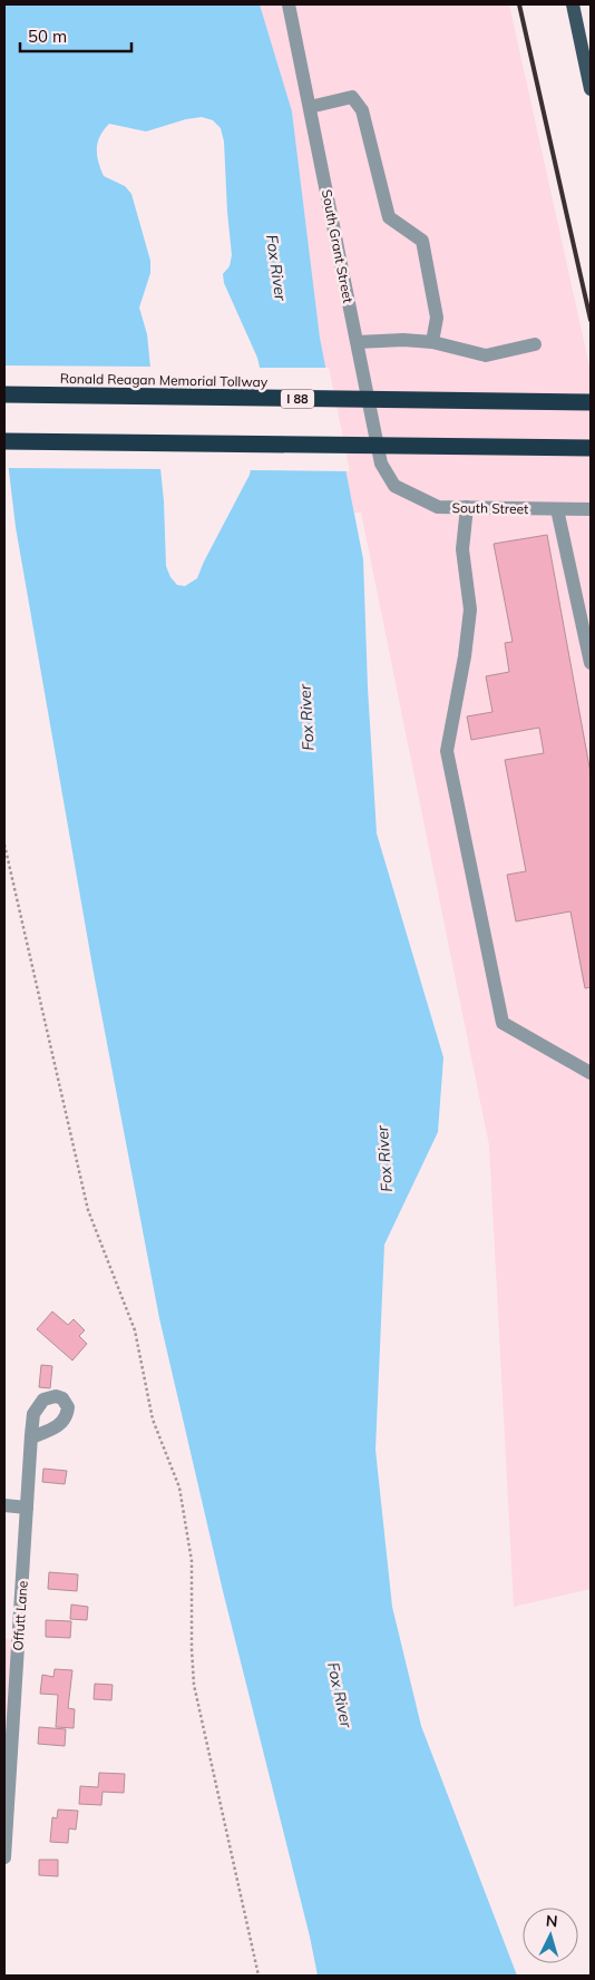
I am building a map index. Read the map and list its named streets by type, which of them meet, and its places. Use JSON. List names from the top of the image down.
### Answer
{
  "streets": {
    "highway": ["Ronald Reagan Memorial Tollway", "I 88"],
    "street": ["South Grant Street", "South Street", "Offutt Lane"]
  },
  "crossings": [
    ["South Grant Street", "South Street"]
  ],
  "water": ["Fox River"],
  "scale_bar": "50 m",
  "north": "top"
}
